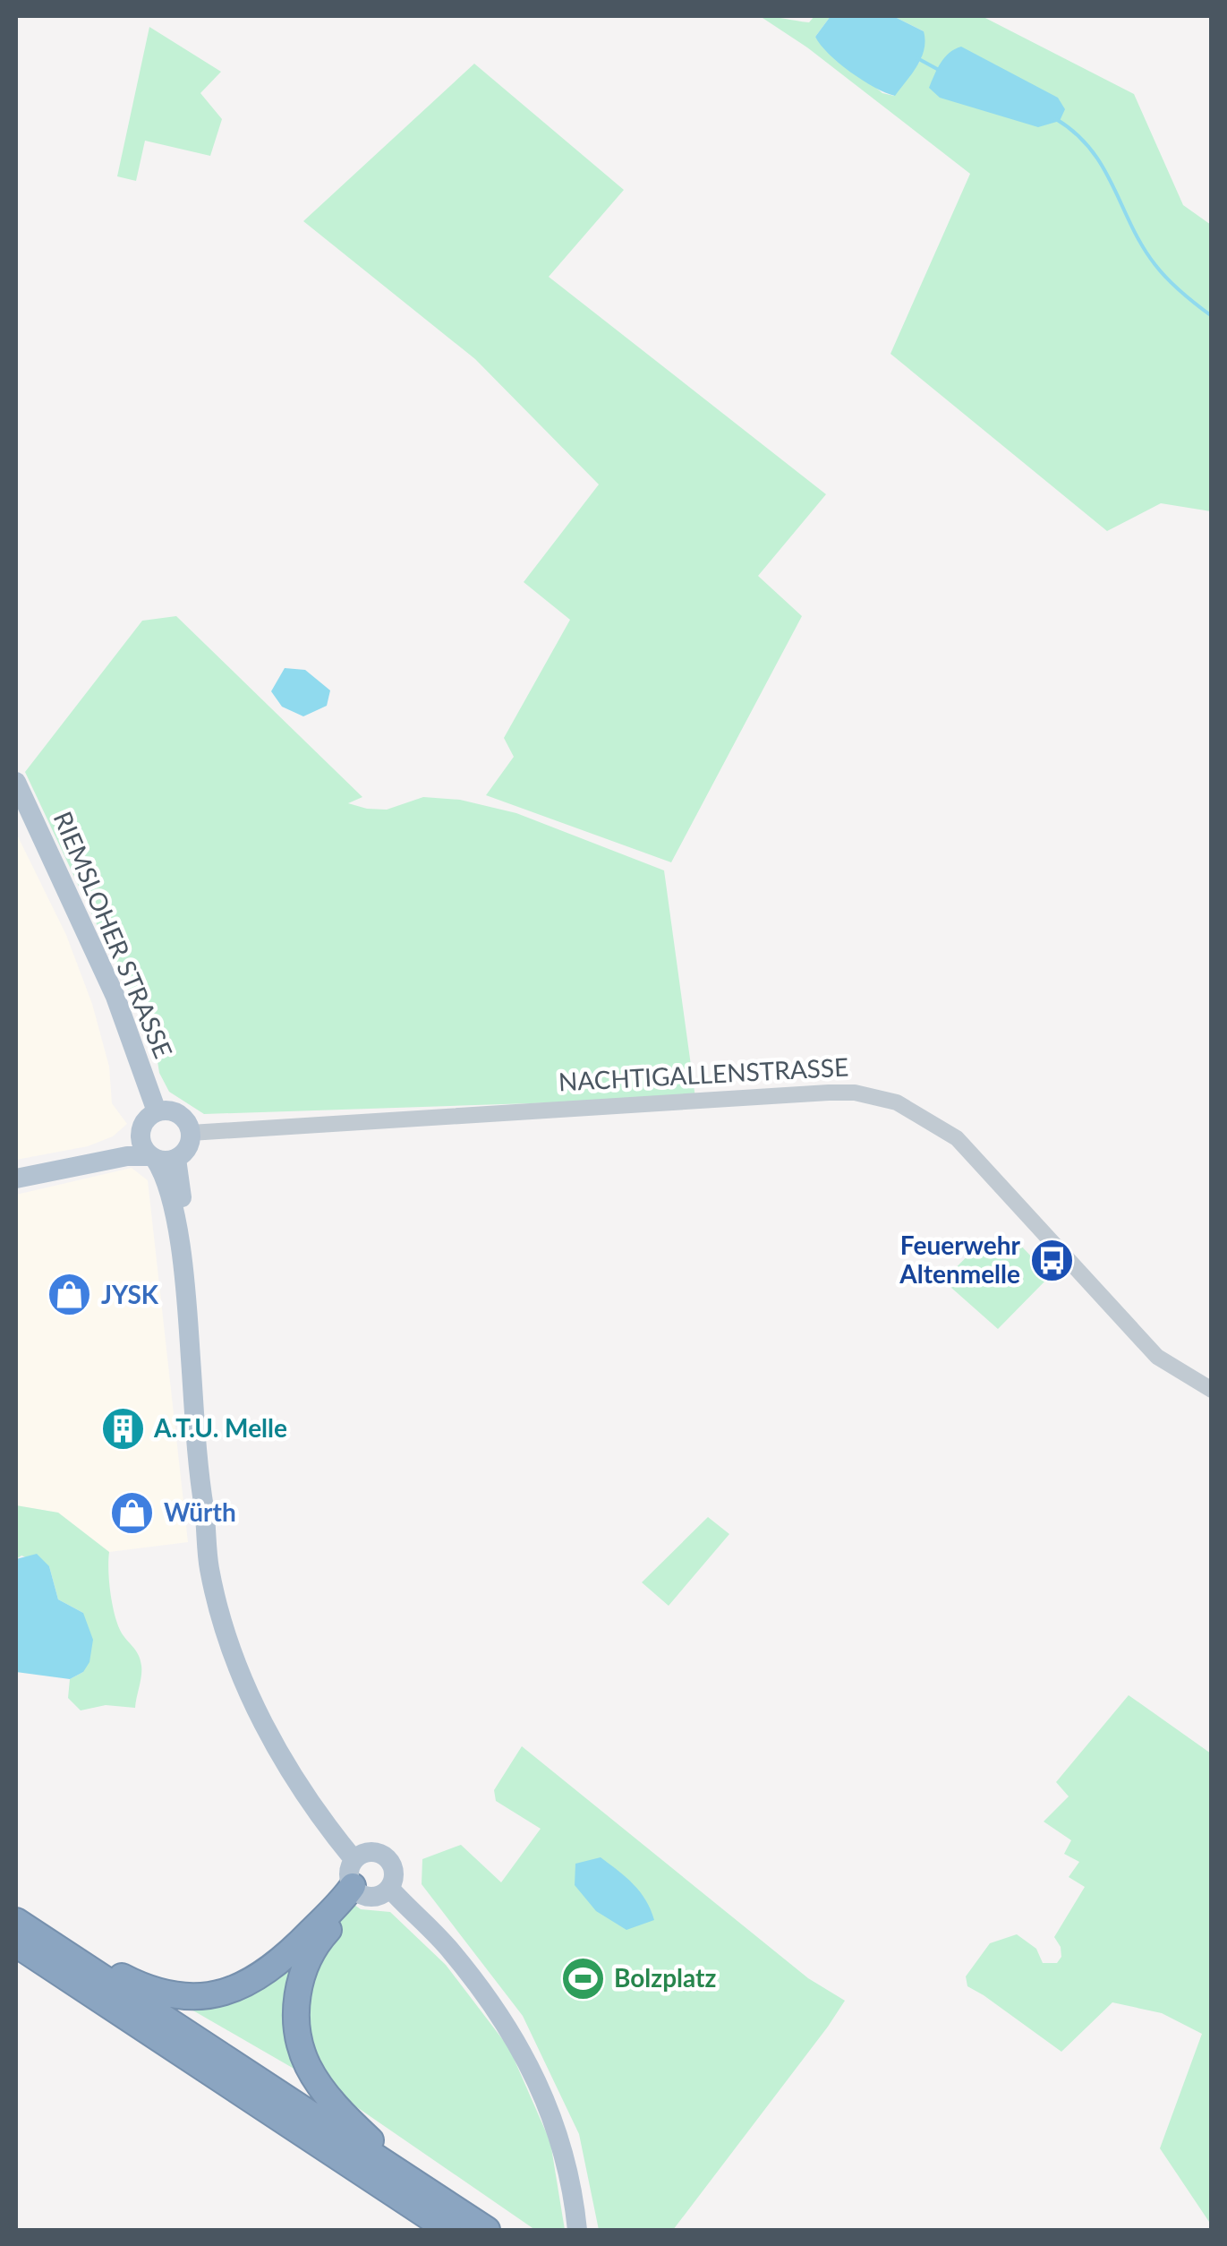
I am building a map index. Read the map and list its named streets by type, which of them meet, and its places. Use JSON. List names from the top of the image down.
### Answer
{
  "streets": {
    "main road": ["RIEMSLOHER STRASSE"],
    "street": ["NACHTIGALLENSTRASSE"]
  },
  "crossings": [
    ["RIEMSLOHER STRASSE", "NACHTIGALLENSTRASSE"]
  ],
  "places": {
    "bus stop": ["Feuerwehr Altenmelle"],
    "shop": ["JYSK", "Würth"],
    "building": ["A.T.U. Melle"],
    "sports": ["Bolzplatz"]
  }
}
